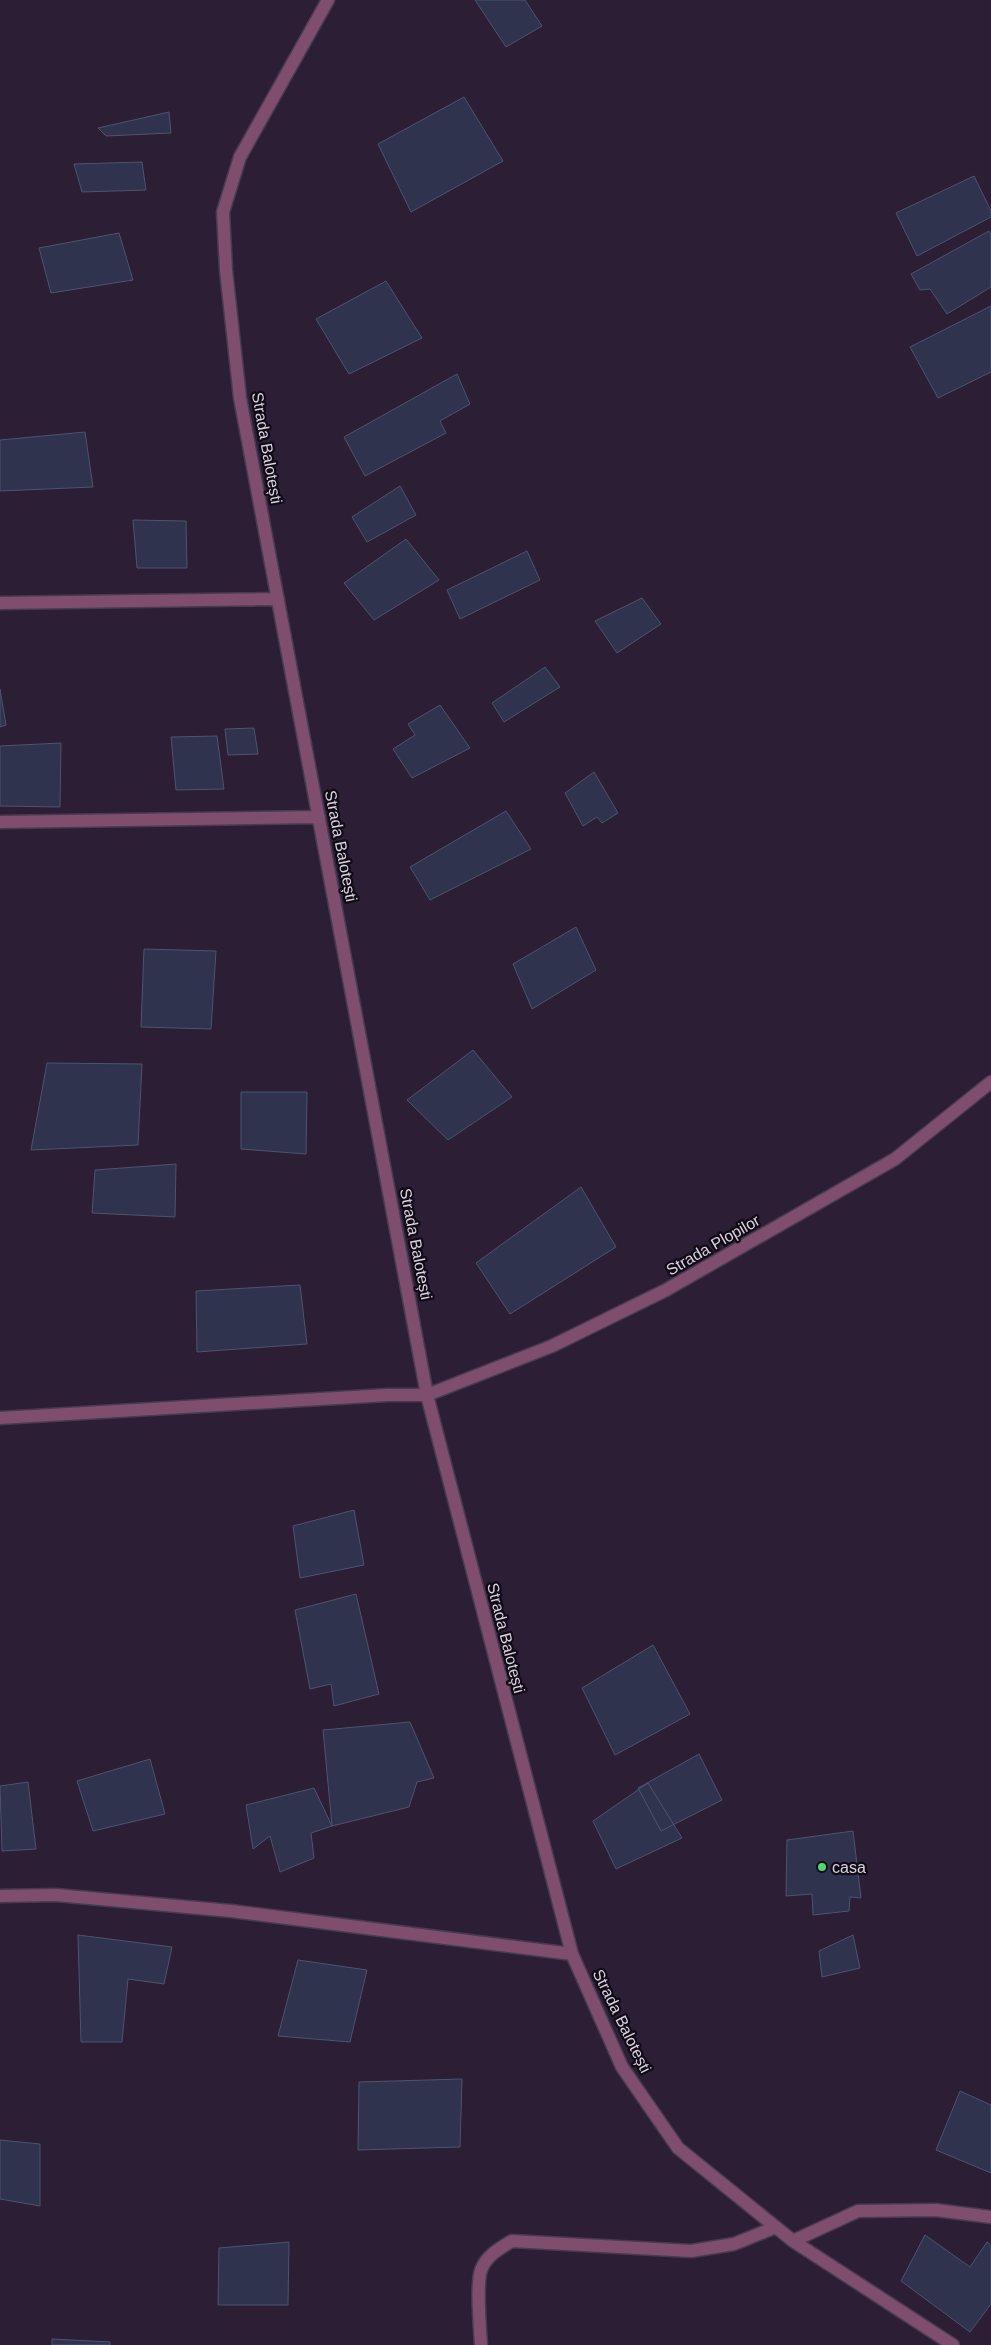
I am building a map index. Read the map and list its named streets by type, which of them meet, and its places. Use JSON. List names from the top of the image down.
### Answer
{
  "streets": {
    "street": ["Strada Balotești", "Strada Plopilor"]
  },
  "crossings": [
    ["Strada Balotești", "Strada Plopilor"]
  ],
  "places": ["casa"]
}
